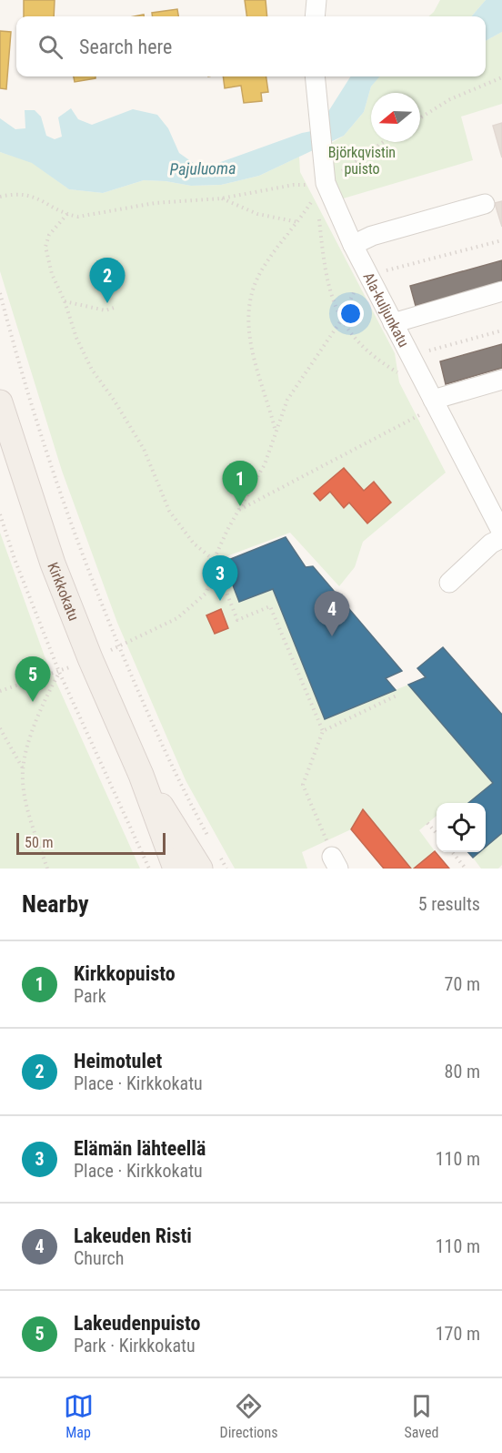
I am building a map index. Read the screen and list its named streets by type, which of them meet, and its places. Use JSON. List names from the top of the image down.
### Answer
{
  "streets": {
    "main road": ["Kirkkokatu"],
    "street": ["Ala-kuljunkatu"]
  },
  "water": ["Pajuluoma"],
  "parks": ["Björkqvistin puisto"],
  "scale_bar": "50 m",
  "north": "left",
  "page": {
    "search": "Search here",
    "pins": [
      "2",
      "1",
      "3",
      "4",
      "5"
    ],
    "scale": "50 m",
    "heading": ["Nearby", "5 results"],
    "list": [
      {
        "mark": "1",
        "name": "Kirkkopuisto",
        "note": "Park",
        "value": "70 m"
      },
      {
        "mark": "2",
        "name": "Heimotulet",
        "note": "Place · Kirkkokatu",
        "value": "80 m"
      },
      {
        "mark": "3",
        "name": "Elämän lähteellä",
        "note": "Place · Kirkkokatu",
        "value": "110 m"
      },
      {
        "mark": "4",
        "name": "Lakeuden Risti",
        "note": "Church",
        "value": "110 m"
      },
      {
        "mark": "5",
        "name": "Lakeudenpuisto",
        "note": "Park · Kirkkokatu",
        "value": "170 m"
      }
    ],
    "nav": ["Map", "Directions", "Saved"]
  }
}
